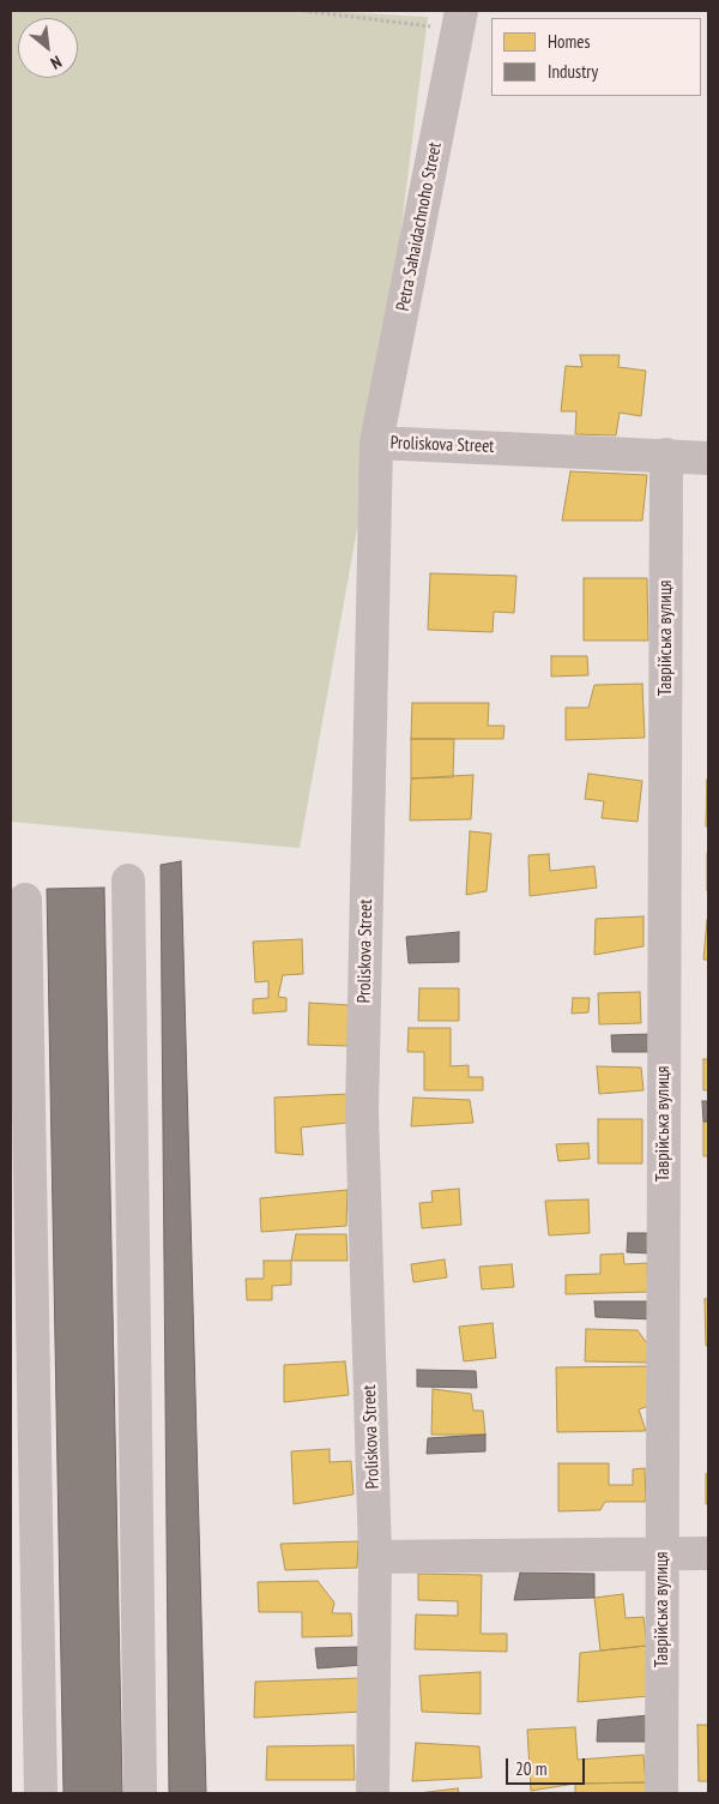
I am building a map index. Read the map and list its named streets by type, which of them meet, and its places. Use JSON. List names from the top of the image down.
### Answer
{
  "streets": {
    "street": ["Petra Sahaidachnoho Street", "Proliskova Street", "Таврійська вулиця"]
  },
  "crossings": [
    ["Petra Sahaidachnoho Street", "Proliskova Street"],
    ["Proliskova Street", "Таврійська вулиця"]
  ],
  "legend": ["Homes", "Industry"],
  "scale_bar": "20 m",
  "north": "bottom right"
}
